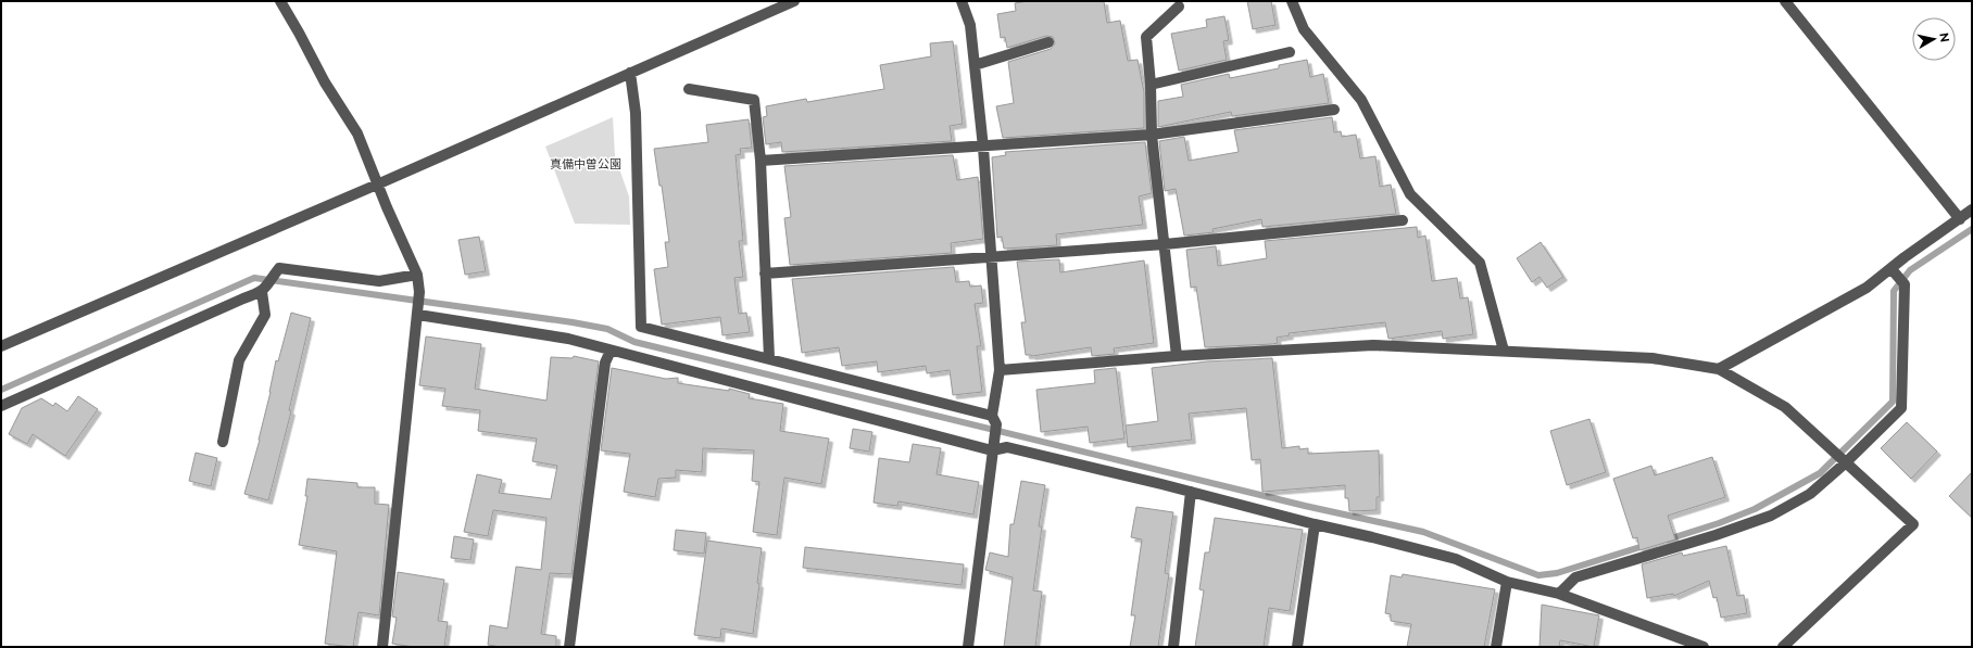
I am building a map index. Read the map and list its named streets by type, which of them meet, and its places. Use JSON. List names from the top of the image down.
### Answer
{
  "parks": ["真備中曽公園"],
  "north": "right"
}
